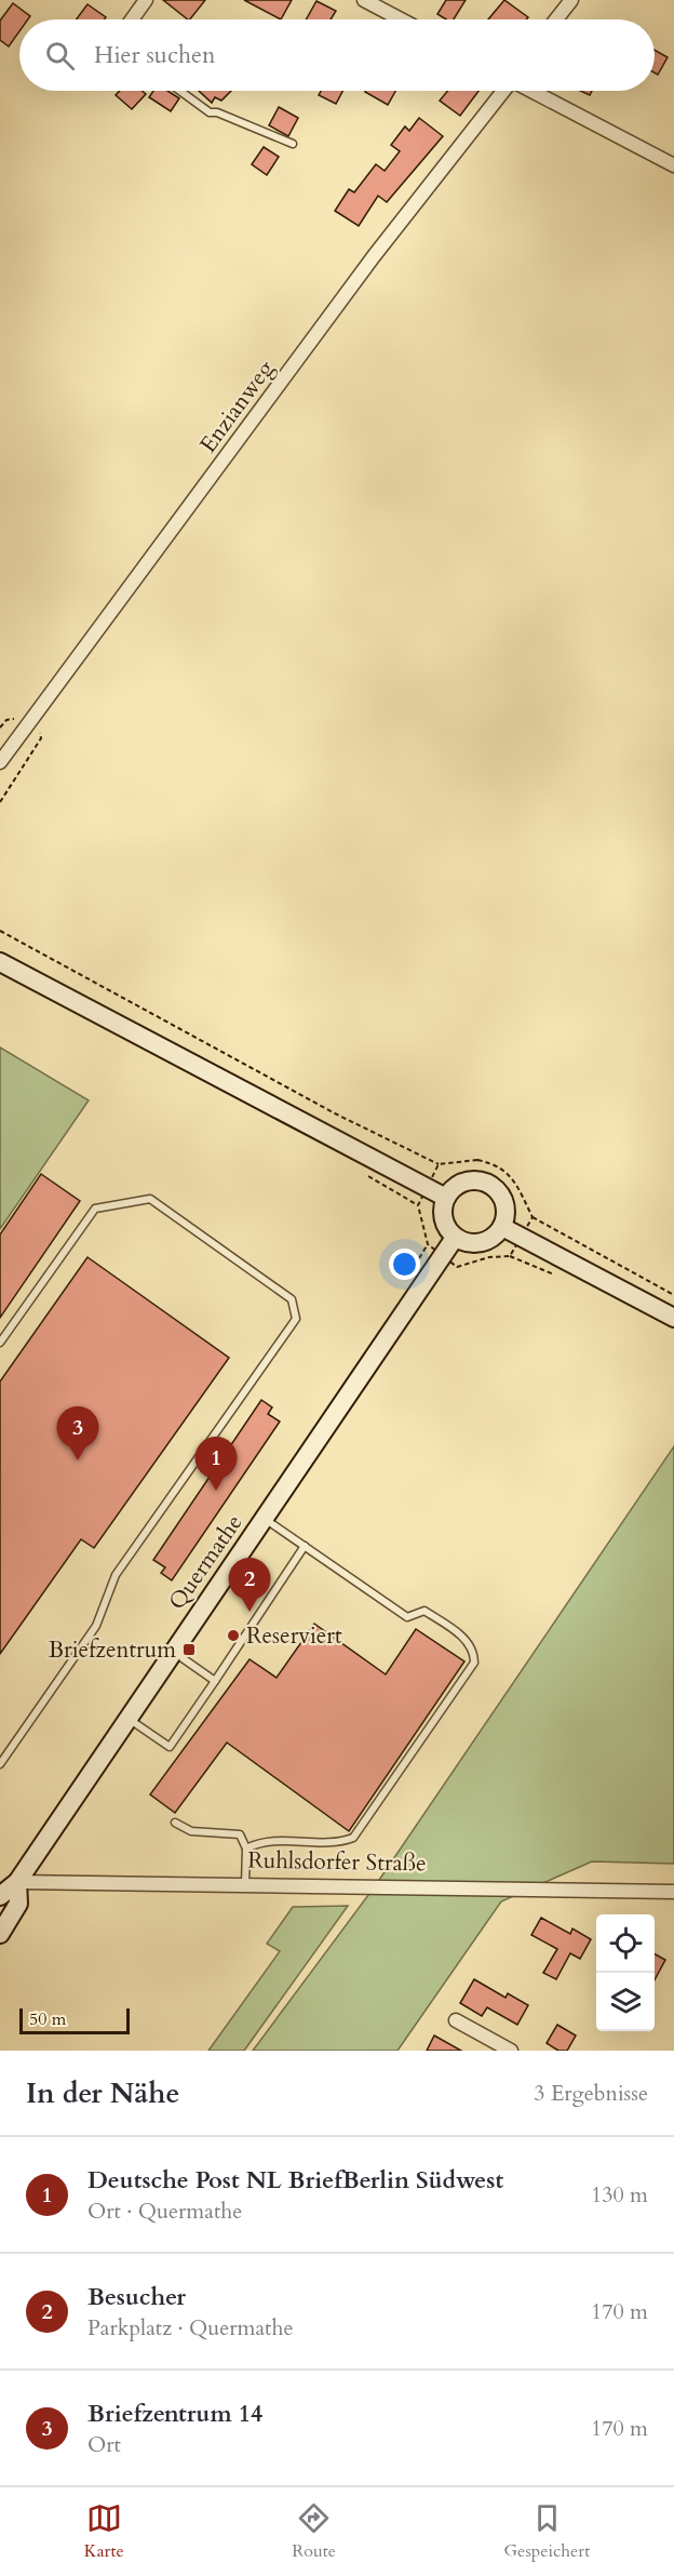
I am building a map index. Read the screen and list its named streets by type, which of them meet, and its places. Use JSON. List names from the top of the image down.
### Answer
{
  "streets": {
    "main road": ["Quermathe"],
    "street": ["Enzianweg", "Ruhlsdorfer Straße"]
  },
  "crossings": [
    ["Quermathe", "Ruhlsdorfer Straße"]
  ],
  "places": {
    "other": ["Reserviert"],
    "transit": ["Briefzentrum"]
  },
  "scale_bar": "50 m",
  "page": {
    "search": "Hier suchen",
    "pins": ["3", "1", "2"],
    "scale": "50 m",
    "heading": ["In der Nähe", "3 Ergebnisse"],
    "list": [
      {
        "mark": "1",
        "name": "Deutsche Post NL BriefBerlin Südwest",
        "note": "Ort · Quermathe",
        "value": "130 m"
      },
      {
        "mark": "2",
        "name": "Besucher",
        "note": "Parkplatz · Quermathe",
        "value": "170 m"
      },
      {
        "mark": "3",
        "name": "Briefzentrum 14",
        "note": "Ort",
        "value": "170 m"
      }
    ],
    "nav": ["Karte", "Route", "Gespeichert"]
  }
}
